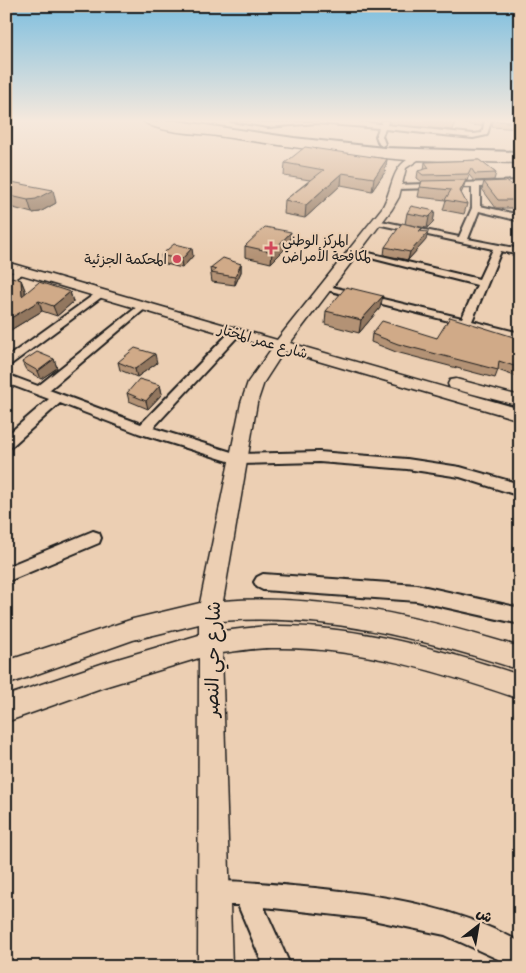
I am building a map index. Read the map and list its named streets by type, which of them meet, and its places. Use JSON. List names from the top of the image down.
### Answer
{
  "streets": {
    "street": ["شارع عمر المختار", "شارع حي النصر"]
  },
  "crossings": [
    ["شارع عمر المختار", "شارع حي النصر"]
  ],
  "places": {
    "health": ["المركز الوطني لمكافحة الأمراض"],
    "other": ["المحكمة الجزئية"]
  },
  "north": "top right"
}
